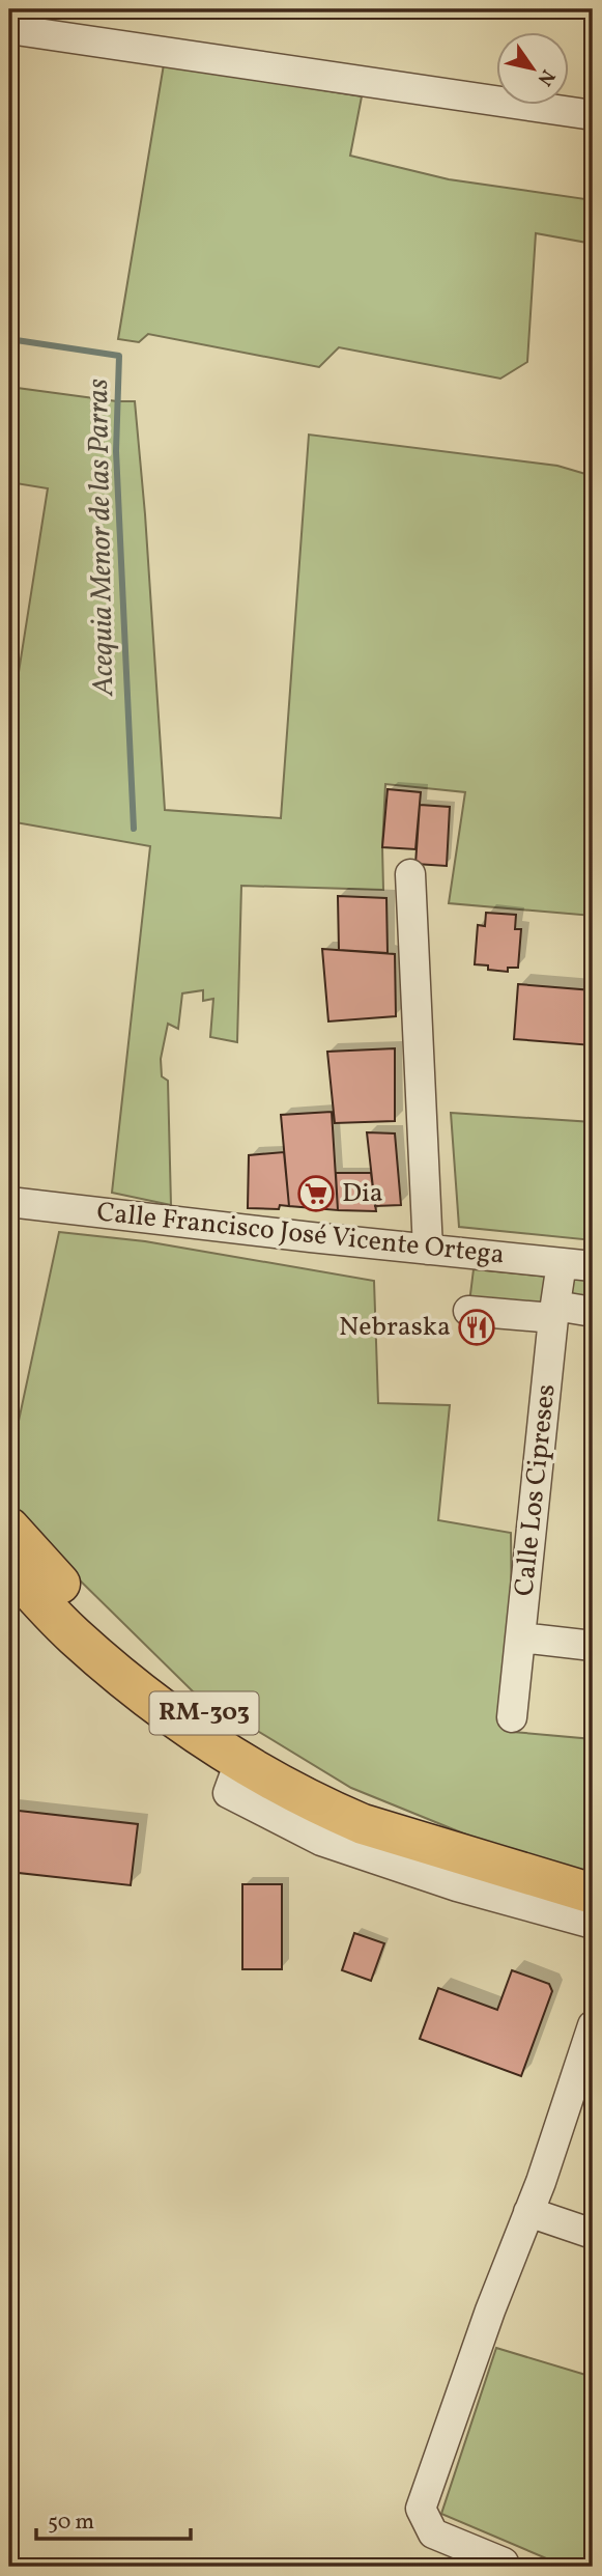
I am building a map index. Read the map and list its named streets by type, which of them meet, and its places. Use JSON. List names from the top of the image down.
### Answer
{
  "streets": {
    "highway": ["RM-303"],
    "street": ["Calle Francisco José Vicente Ortega", "Calle Los Cipreses"]
  },
  "crossings": [
    ["Calle Francisco José Vicente Ortega", "Calle Los Cipreses"]
  ],
  "water": ["Acequia Menor de las Parras"],
  "places": {
    "supermarket": ["Dia"],
    "restaurant": ["Nebraska"]
  },
  "scale_bar": "50 m",
  "north": "bottom right"
}
